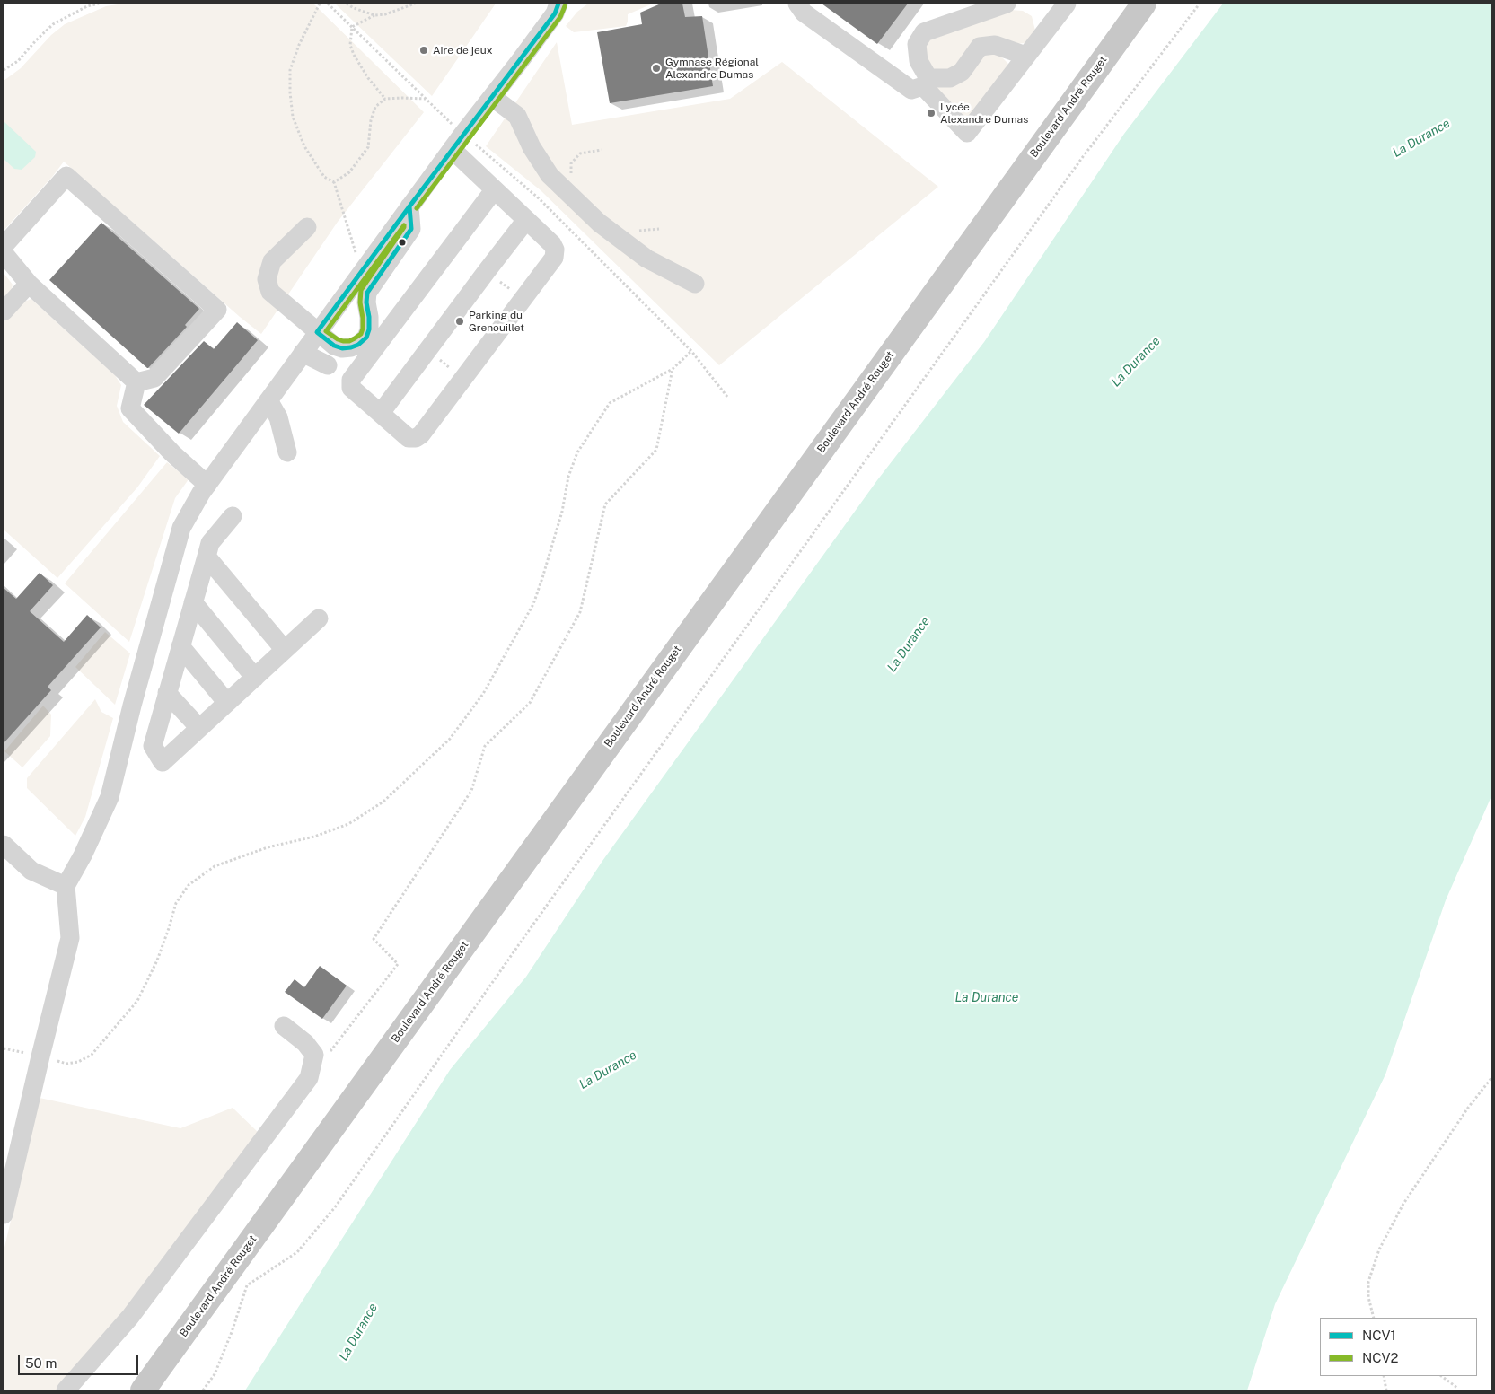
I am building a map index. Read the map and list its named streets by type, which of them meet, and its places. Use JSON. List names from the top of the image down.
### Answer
{
  "streets": {
    "main road": ["Boulevard André Rouget"]
  },
  "water": ["La Durance"],
  "places": [
    "Aire de jeux",
    "Gymnase Régional Alexandre Dumas",
    "Lycée Alexandre Dumas",
    "Parking du Grenouillet"
  ],
  "lines": ["transit line NCV1", "transit line NCV2"],
  "legend": ["NCV1", "NCV2"],
  "scale_bar": "50 m"
}
